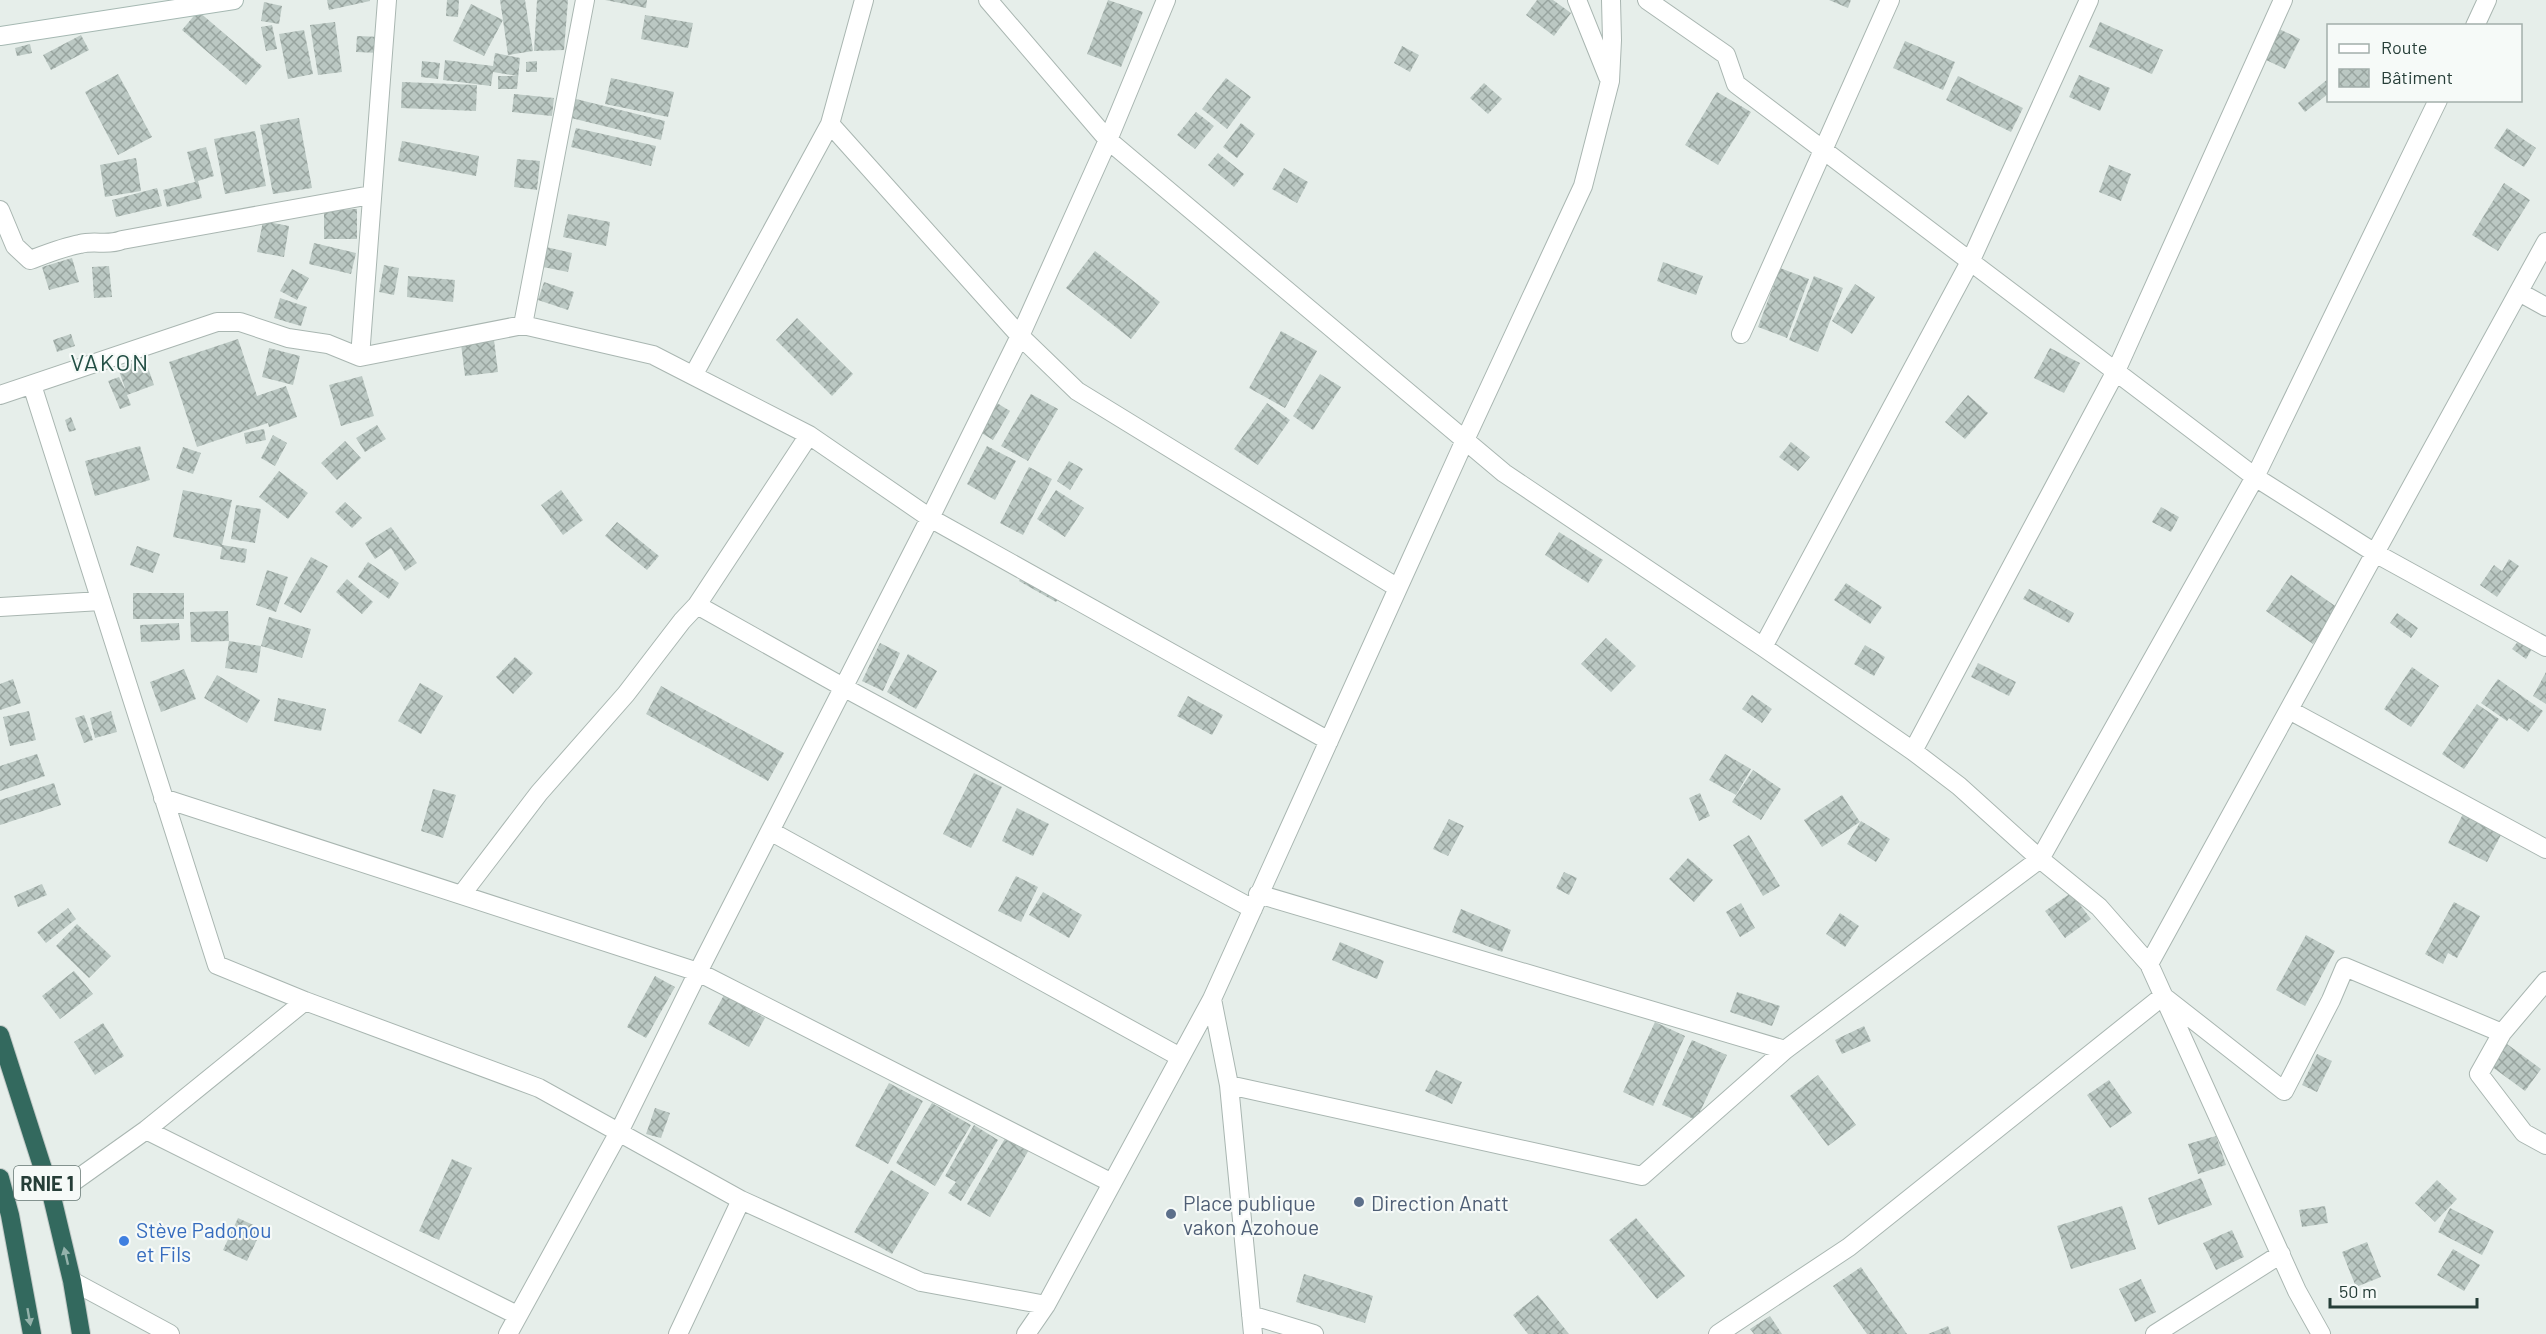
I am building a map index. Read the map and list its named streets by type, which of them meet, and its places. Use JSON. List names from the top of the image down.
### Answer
{
  "streets": {
    "highway": ["RNIE 1"]
  },
  "districts": ["VAKON"],
  "places": ["Direction Anatt", "Place publique vakon Azohoue", "Stève Padonou et Fils"],
  "legend": ["Route", "Bâtiment"],
  "scale_bar": "50 m"
}
